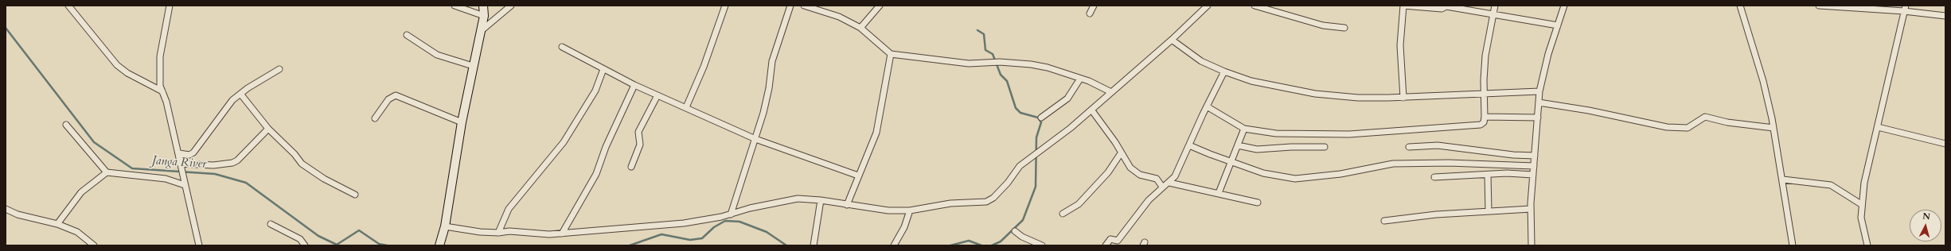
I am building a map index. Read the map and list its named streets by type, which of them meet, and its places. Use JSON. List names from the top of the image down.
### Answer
{
  "water": ["Janga River"],
  "north": "top"
}
